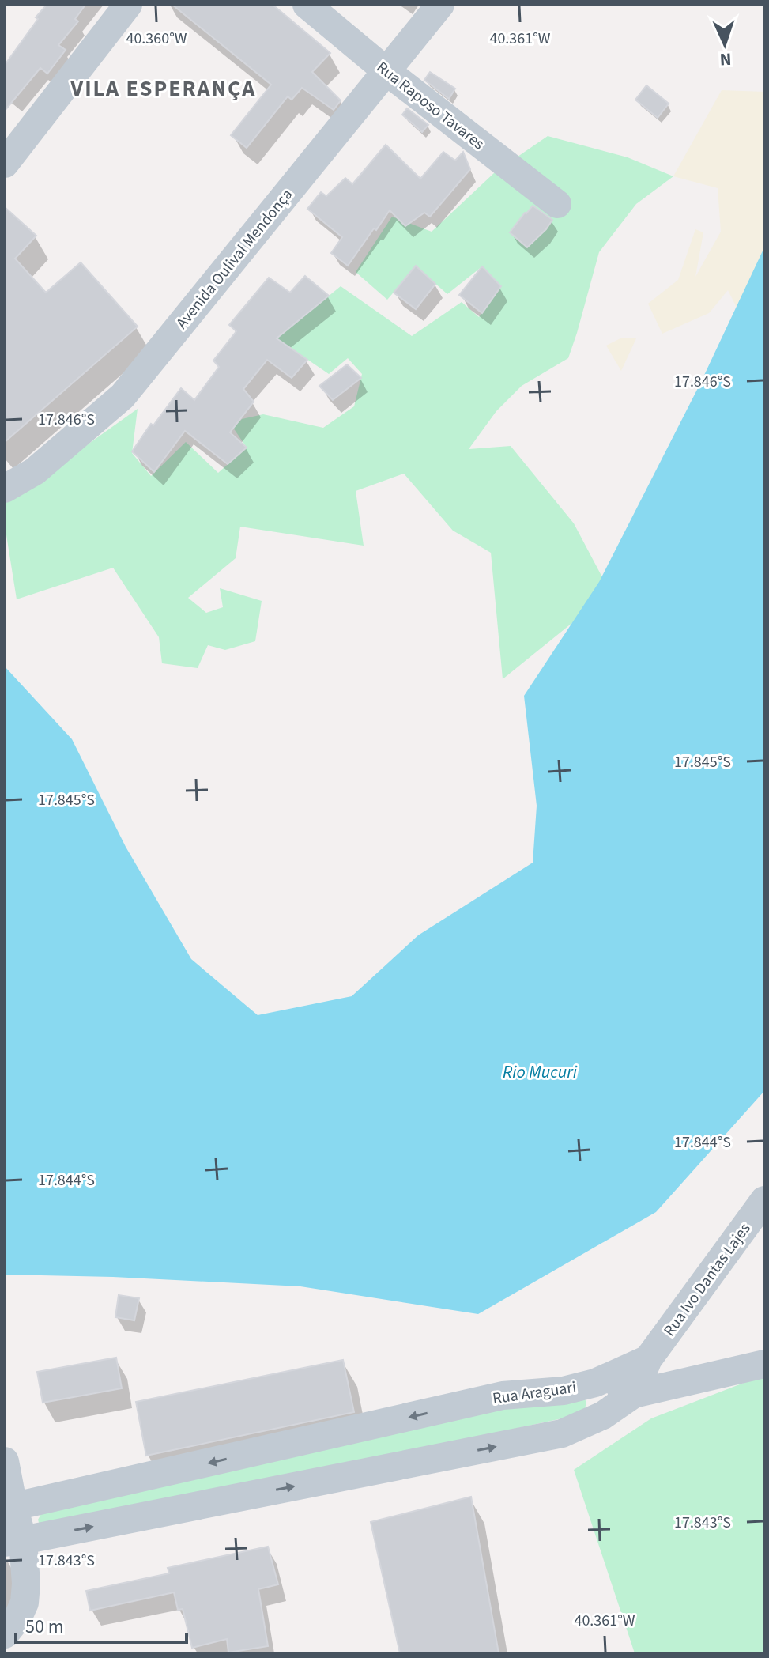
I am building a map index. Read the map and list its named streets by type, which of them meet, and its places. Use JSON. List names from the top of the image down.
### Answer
{
  "streets": {
    "street": [
      "Rua Raposo Tavares",
      "Avenida Oulival Mendonça",
      "Rua Ivo Dantas Lajes",
      "Rua Araguari"
    ]
  },
  "crossings": [
    ["Rua Raposo Tavares", "Avenida Oulival Mendonça"],
    ["Rua Ivo Dantas Lajes", "Rua Araguari"]
  ],
  "districts": ["VILA ESPERANÇA"],
  "water": ["Rio Mucuri"],
  "scale_bar": "50 m",
  "north": "bottom",
  "coordinates": [
    "40.360°W",
    "40.361°W",
    "17.846°S",
    "17.845°S",
    "17.844°S",
    "17.843°S"
  ]
}
